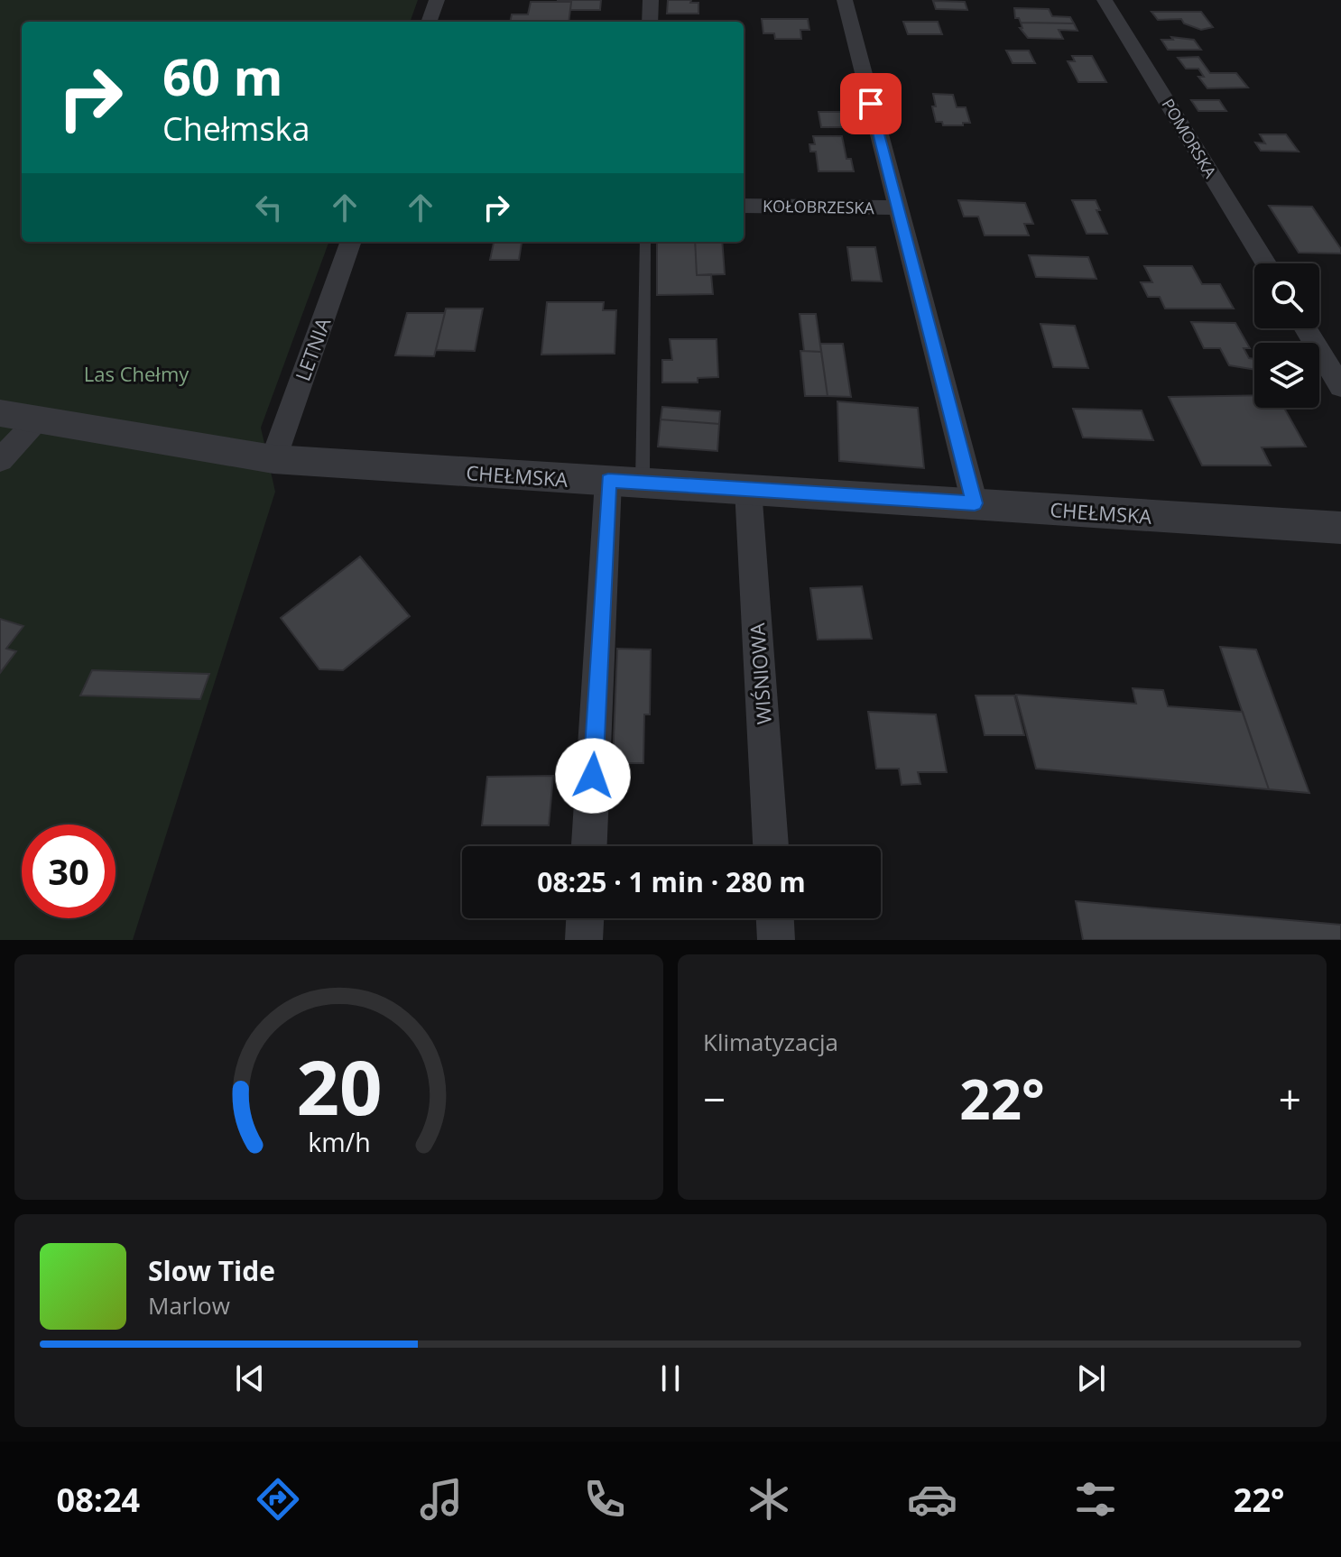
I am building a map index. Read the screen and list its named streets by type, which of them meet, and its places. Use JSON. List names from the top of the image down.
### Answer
{
  "streets": {
    "street": [
      "POMORSKA",
      "KOŁOBRZESKA",
      "LETNIA",
      "CHEŁMSKA",
      "WIŚNIOWA"
    ]
  },
  "crossings": [
    ["LETNIA", "CHEŁMSKA"],
    ["CHEŁMSKA", "WIŚNIOWA"]
  ],
  "parks": ["Las Chełmy"],
  "page": {
    "turn": ["60 m", "Chełmska"],
    "limit": "30",
    "trip": "08:25 · 1 min · 280 m",
    "tile": "Klimatyzacja",
    "heat": ["−", "22°", "+"],
    "song": ["Slow Tide", "Marlow"],
    "tabs": ["08:24", "22°"],
    "gauge": ["20", "km/h"]
  }
}
